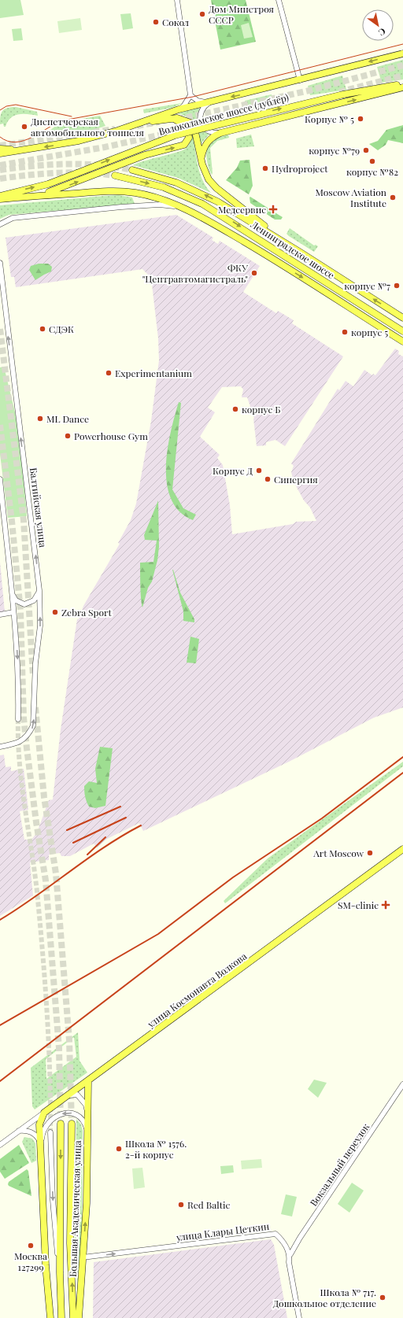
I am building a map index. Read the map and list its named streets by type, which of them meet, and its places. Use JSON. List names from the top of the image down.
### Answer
{
  "streets": {
    "main road": [
      "Волоколамское шоссе (дублёр)",
      "Ленинградское шоссе",
      "улица Космонавта Волкова",
      "Большая Академическая улица"
    ],
    "street": ["Балтийская улица", "Вокзальный переулок", "улица Клары Цеткин"]
  },
  "crossings": [
    ["улица Космонавта Волкова", "Большая Академическая улица"],
    ["Вокзальный переулок", "улица Клары Цеткин"],
    ["Большая Академическая улица", "улица Клары Цеткин"]
  ],
  "one_way": ["улица Клары Цеткин"],
  "places": {
    "other": [
      "Дом Минстроя СССР",
      "Сокол",
      "Корпус № 5",
      "Диспетчерская автомобильного тоннеля",
      "корпус №79",
      "корпус №82",
      "Hydroproject",
      "Moscow Aviation Institute",
      "ФКУ \"Центравтомагистраль\"",
      "корпус №7",
      "СДЭК",
      "корпус 5",
      "Experimentanium",
      "корпус Б",
      "ML Dance",
      "Powerhouse Gym",
      "Корпус Д",
      "Синергия",
      "Zebra Sport",
      "Art Moscow",
      "Школа № 1576. 2-й корпус",
      "Red Baltic",
      "Москва 127299",
      "Школа № 717. Дошкольное отделение"
    ],
    "health": ["Медсервис", "SM-clinic"]
  },
  "north": "bottom right"
}
